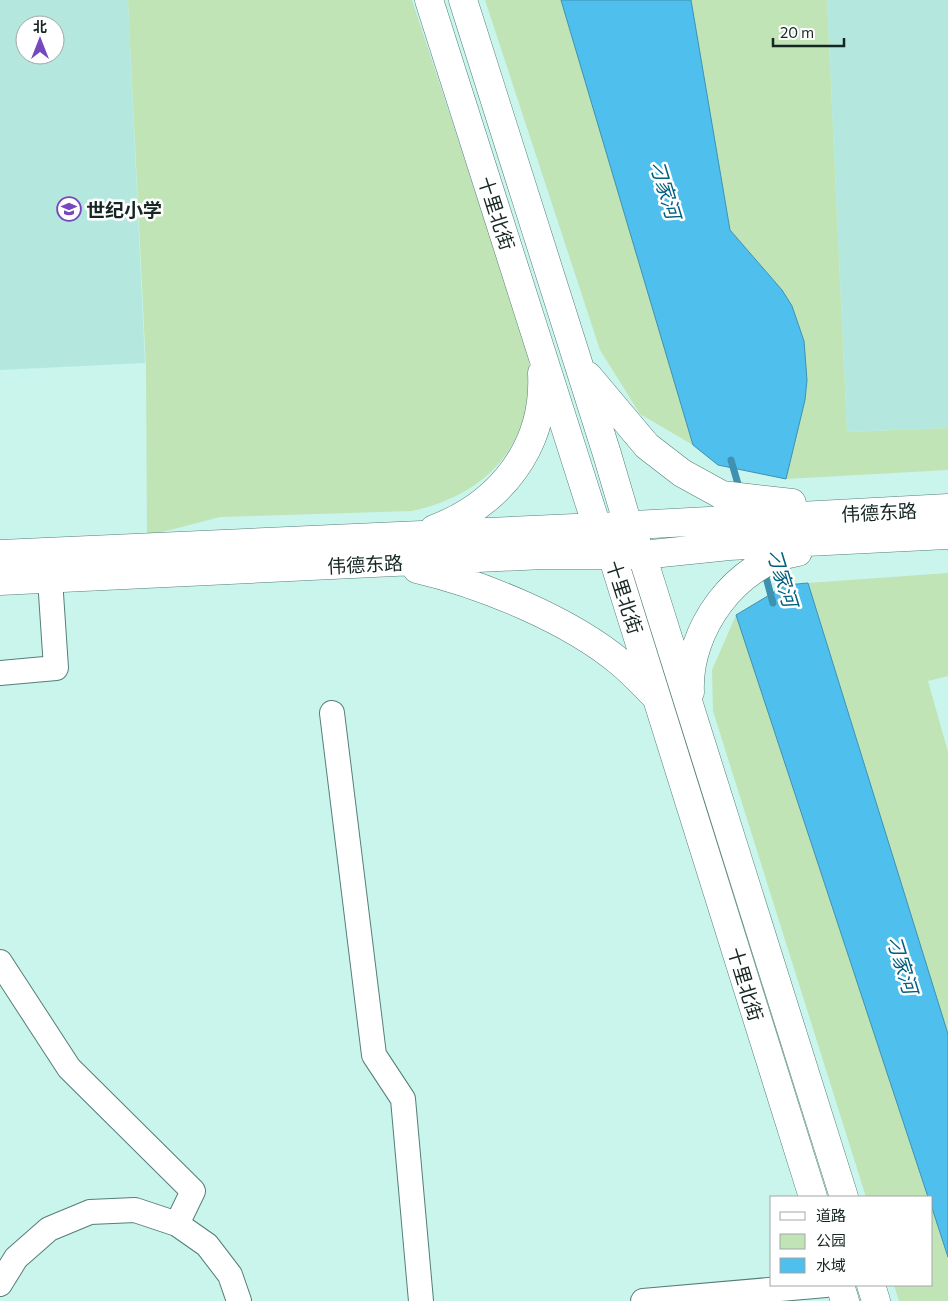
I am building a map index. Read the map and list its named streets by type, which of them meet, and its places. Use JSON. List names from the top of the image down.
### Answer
{
  "streets": {
    "main road": ["十里北街", "伟德东路"]
  },
  "crossings": [
    ["十里北街", "伟德东路"]
  ],
  "water": ["刁家河"],
  "places": {
    "school or university": ["世纪小学"]
  },
  "legend": ["道路", "公园", "水域"],
  "scale_bar": "20 m",
  "north": "top"
}
